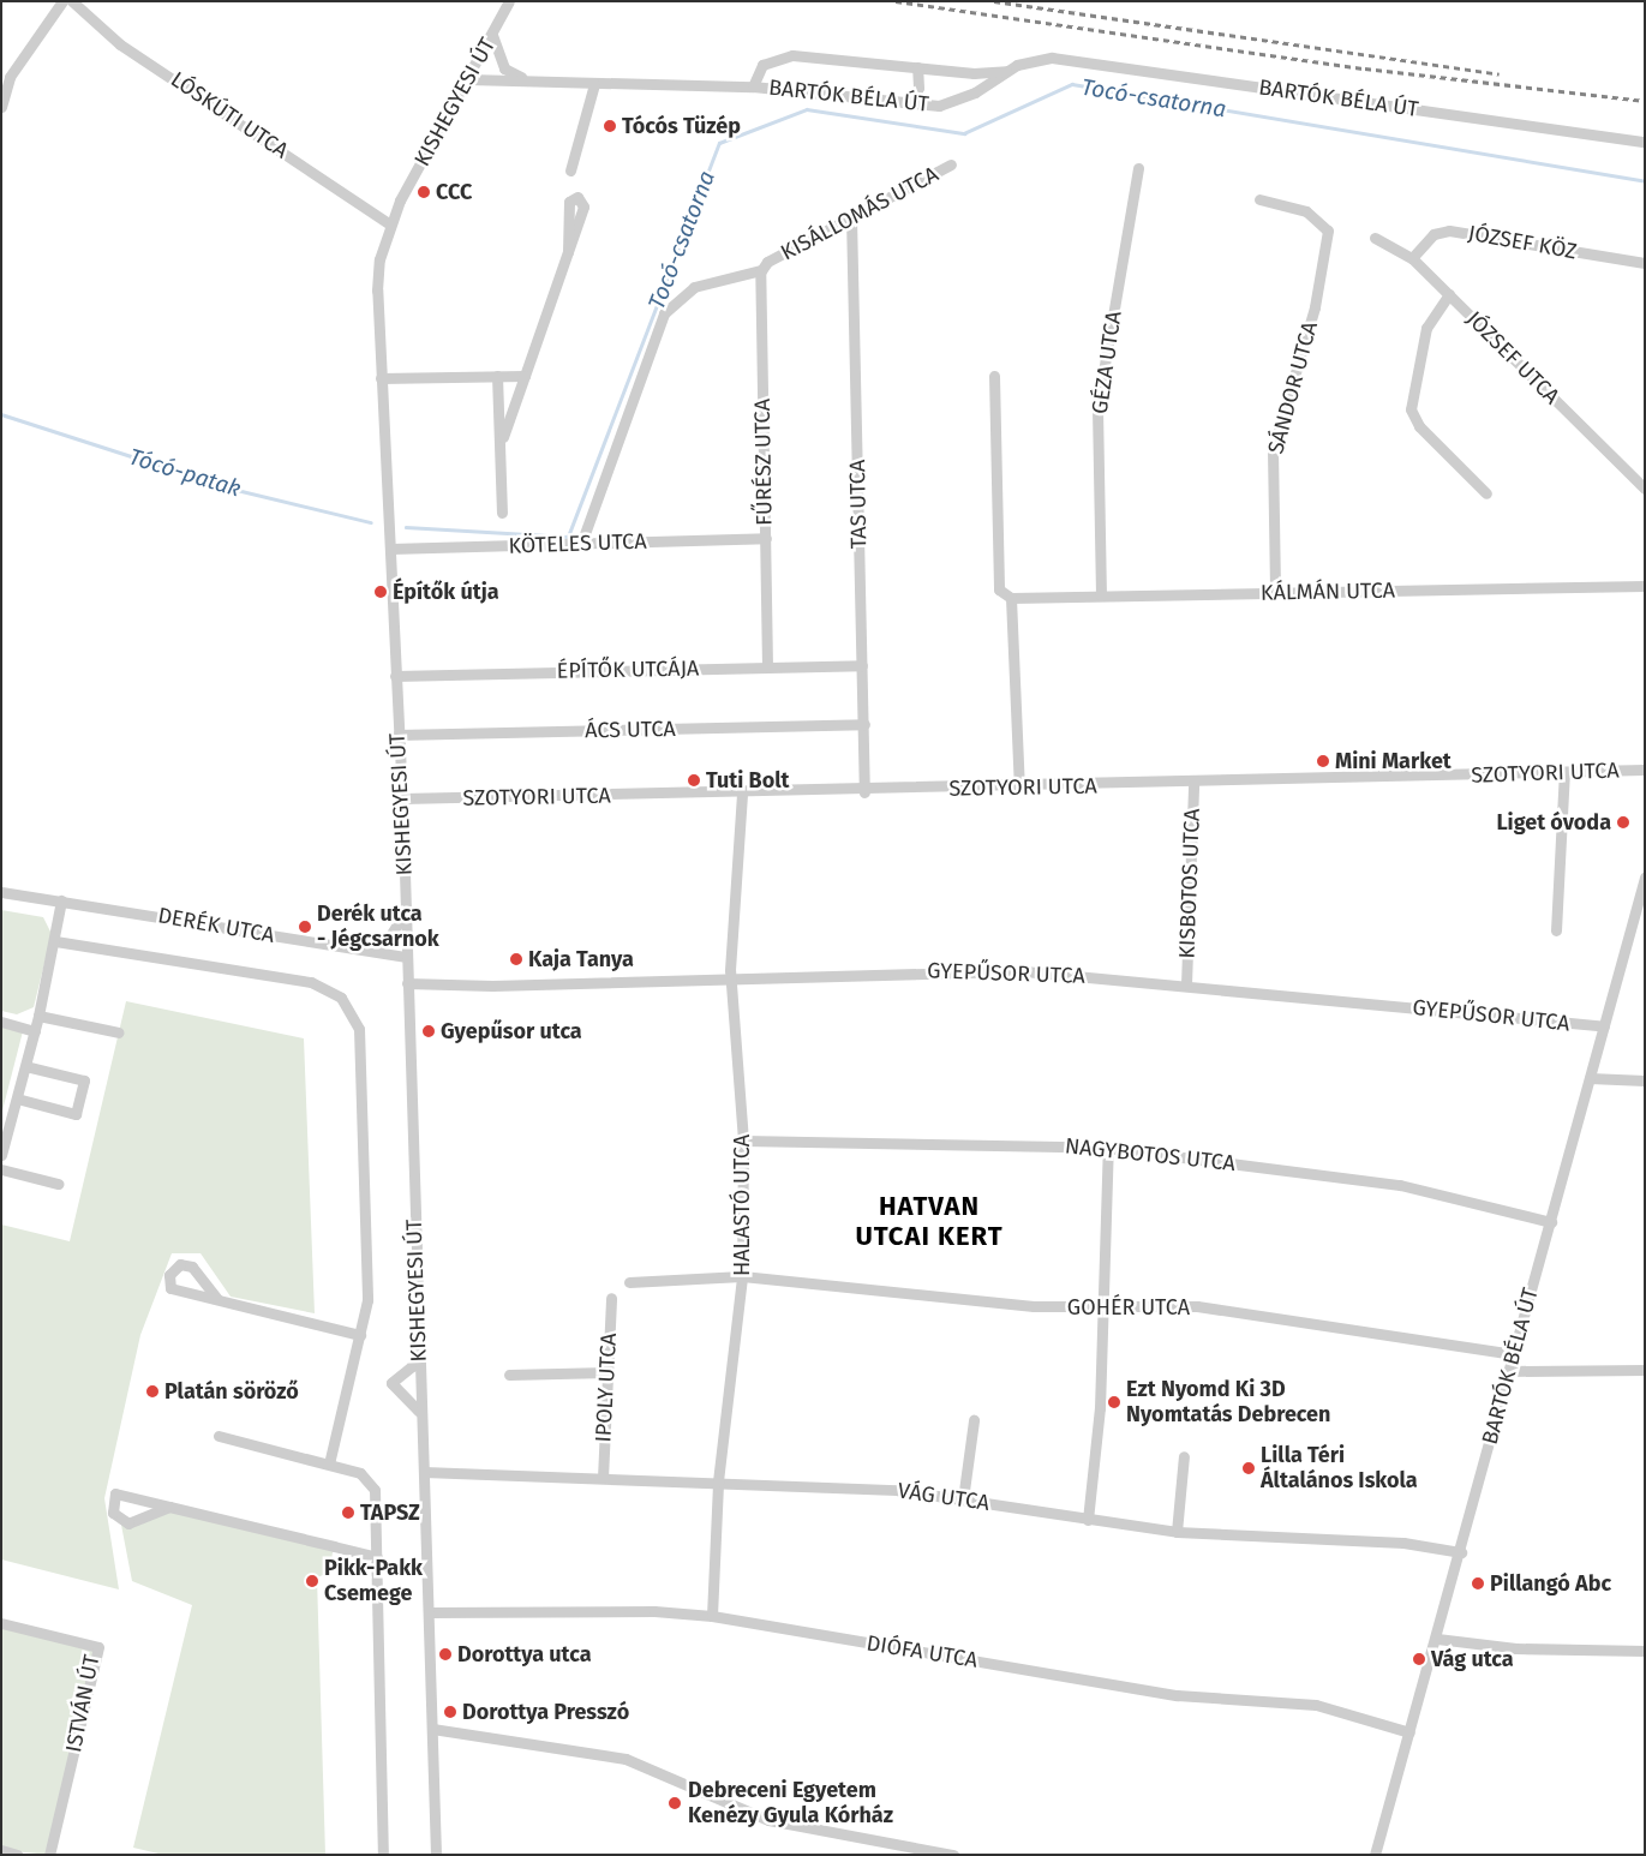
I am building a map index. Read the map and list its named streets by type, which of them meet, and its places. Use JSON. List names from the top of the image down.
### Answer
{
  "streets": {
    "street": [
      "BARTÓK BÉLA ÚT",
      "KISHEGYESI ÚT",
      "LÓSKÚTI UTCA",
      "KISÁLLOMÁS UTCA",
      "JÓZSEF KÖZ",
      "JÓZSEF UTCA",
      "GÉZA UTCA",
      "SÁNDOR UTCA",
      "FŰRÉSZ UTCA",
      "TAS UTCA",
      "KÖTELES UTCA",
      "KÁLMÁN UTCA",
      "ÉPÍTŐK UTCÁJA",
      "ÁCS UTCA",
      "SZOTYORI UTCA",
      "KISBOTOS UTCA",
      "DERÉK UTCA",
      "GYEPŰSOR UTCA",
      "NAGYBOTOS UTCA",
      "HALASTÓ UTCA",
      "GOHÉR UTCA",
      "IPOLY UTCA",
      "VÁG UTCA",
      "DIÓFA UTCA",
      "ISTVÁN ÚT"
    ]
  },
  "crossings": [
    ["BARTÓK BÉLA ÚT", "KISHEGYESI ÚT"],
    ["BARTÓK BÉLA ÚT", "GYEPŰSOR UTCA"],
    ["BARTÓK BÉLA ÚT", "NAGYBOTOS UTCA"],
    ["BARTÓK BÉLA ÚT", "GOHÉR UTCA"],
    ["BARTÓK BÉLA ÚT", "VÁG UTCA"],
    ["BARTÓK BÉLA ÚT", "DIÓFA UTCA"],
    ["KISHEGYESI ÚT", "LÓSKÚTI UTCA"],
    ["KISHEGYESI ÚT", "KÖTELES UTCA"],
    ["KISHEGYESI ÚT", "ÉPÍTŐK UTCÁJA"],
    ["KISHEGYESI ÚT", "ÁCS UTCA"],
    ["KISHEGYESI ÚT", "SZOTYORI UTCA"],
    ["KISHEGYESI ÚT", "DERÉK UTCA"],
    ["KISHEGYESI ÚT", "GYEPŰSOR UTCA"],
    ["KISHEGYESI ÚT", "VÁG UTCA"],
    ["KISHEGYESI ÚT", "DIÓFA UTCA"],
    ["KISÁLLOMÁS UTCA", "FŰRÉSZ UTCA"],
    ["KISÁLLOMÁS UTCA", "TAS UTCA"],
    ["KISÁLLOMÁS UTCA", "KÖTELES UTCA"],
    ["JÓZSEF KÖZ", "JÓZSEF UTCA"],
    ["GÉZA UTCA", "KÁLMÁN UTCA"],
    ["SÁNDOR UTCA", "KÁLMÁN UTCA"],
    ["FŰRÉSZ UTCA", "KÖTELES UTCA"],
    ["FŰRÉSZ UTCA", "ÉPÍTŐK UTCÁJA"],
    ["TAS UTCA", "ÉPÍTŐK UTCÁJA"],
    ["TAS UTCA", "ÁCS UTCA"],
    ["TAS UTCA", "SZOTYORI UTCA"],
    ["SZOTYORI UTCA", "KISBOTOS UTCA"],
    ["SZOTYORI UTCA", "HALASTÓ UTCA"],
    ["KISBOTOS UTCA", "GYEPŰSOR UTCA"],
    ["GYEPŰSOR UTCA", "HALASTÓ UTCA"],
    ["NAGYBOTOS UTCA", "HALASTÓ UTCA"],
    ["HALASTÓ UTCA", "GOHÉR UTCA"],
    ["HALASTÓ UTCA", "VÁG UTCA"],
    ["HALASTÓ UTCA", "DIÓFA UTCA"],
    ["IPOLY UTCA", "VÁG UTCA"]
  ],
  "districts": ["HATVAN UTCAI KERT"],
  "water": ["Tocó-csatorna", "Tócó-patak"],
  "places": [
    "Tócós Tüzép",
    "CCC",
    "Építők útja",
    "Mini Market",
    "Tuti Bolt",
    "Liget óvoda",
    "Derék utca - Jégcsarnok",
    "Kaja Tanya",
    "Gyepűsor utca",
    "Platán söröző",
    "Ezt Nyomd Ki 3D Nyomtatás Debrecen",
    "Lilla Téri Általános Iskola",
    "TAPSZ",
    "Pikk-Pakk Csemege",
    "Pillangó Abc",
    "Dorottya utca",
    "Vág utca",
    "Dorottya Presszó",
    "Debreceni Egyetem Kenézy Gyula Kórház"
  ]
}
